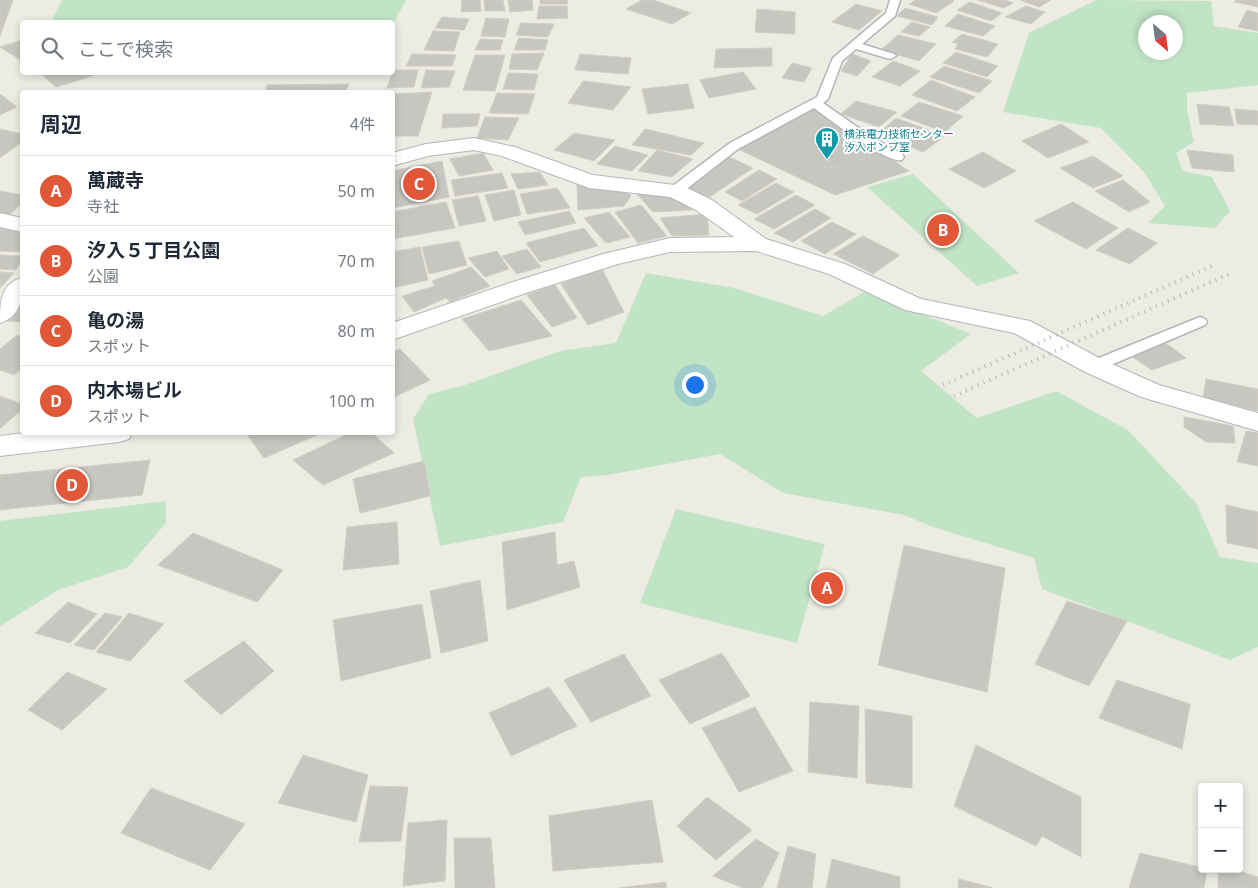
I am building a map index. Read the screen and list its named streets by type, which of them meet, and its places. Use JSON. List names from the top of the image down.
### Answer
{
  "places": {
    "building": ["横浜電力技術センター 汐入ポンプ室"]
  },
  "north": "bottom right",
  "page": {
    "search": "ここで検索",
    "heading": ["周辺", "4件"],
    "list": [
      {
        "mark": "A",
        "name": "萬蔵寺",
        "note": "寺社",
        "value": "50 m"
      },
      {
        "mark": "B",
        "name": "汐入５丁目公園",
        "note": "公園",
        "value": "70 m"
      },
      {
        "mark": "C",
        "name": "亀の湯",
        "note": "スポット",
        "value": "80 m"
      },
      {
        "mark": "D",
        "name": "内木場ビル",
        "note": "スポット",
        "value": "100 m"
      }
    ],
    "pins": [
      "C",
      "B",
      "D",
      "A"
    ],
    "map_buttons": ["+", "−"]
  }
}
